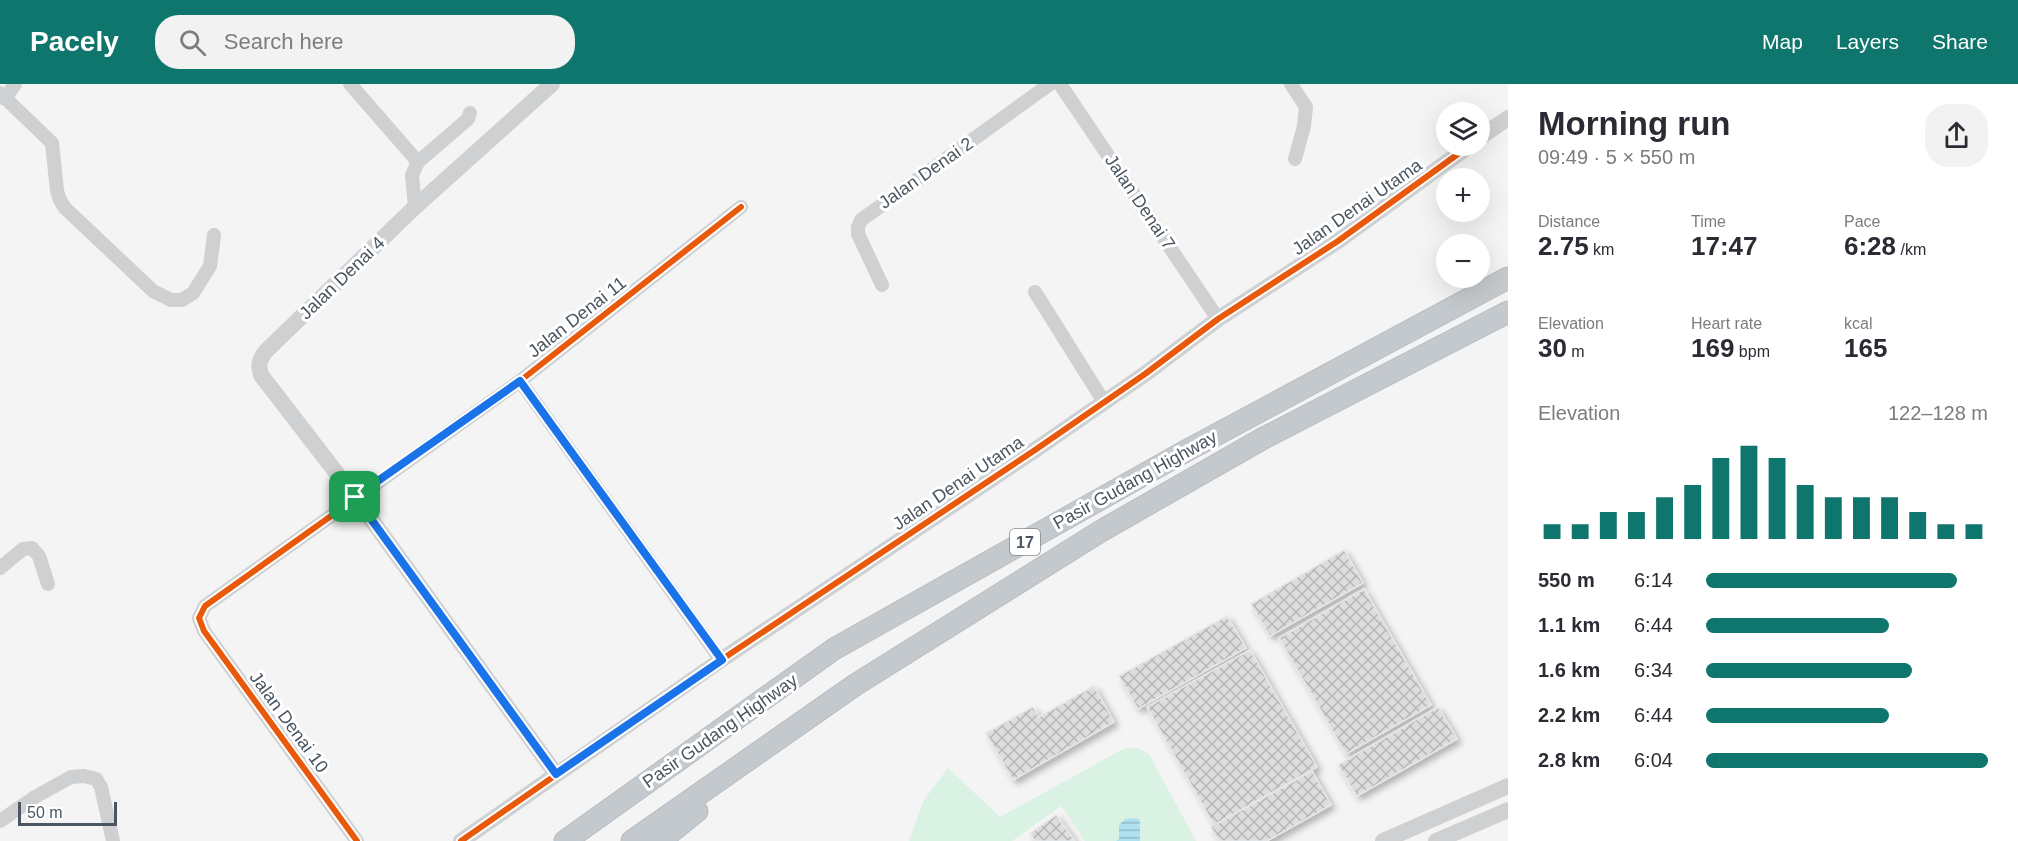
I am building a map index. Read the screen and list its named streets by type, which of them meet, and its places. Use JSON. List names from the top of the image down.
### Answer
{
  "streets": {
    "highway": ["Pasir Gudang Highway", "17"],
    "street": [
      "Jalan Denai 2",
      "Jalan Denai 7",
      "Jalan Denai Utama",
      "Jalan Denai 4",
      "Jalan Denai 11",
      "Jalan Denai 10"
    ]
  },
  "crossings": [
    ["Jalan Denai 7", "Jalan Denai Utama"],
    ["Jalan Denai 4", "Jalan Denai 11"],
    ["Jalan Denai 11", "Jalan Denai 10"]
  ],
  "scale_bar": "50 m",
  "page": {
    "header": "Pacely",
    "search": "Search here",
    "nav": ["Map", "Layers", "Share"],
    "heading": ["Morning run", "09:49 · 5 × 550 m"],
    "map_buttons": ["+", "−"],
    "stats": [
      ["Distance", "2.75 km"],
      ["Time", "17:47"],
      ["Pace", "6:28 /km"],
      ["Elevation", "30 m"],
      ["Heart rate", "169 bpm"],
      ["kcal", "165"]
    ],
    "chart": ["Elevation", "122–128 m"],
    "list": [
      {
        "name": "550 m",
        "note": "6:14"
      },
      {
        "name": "1.1 km",
        "note": "6:44"
      },
      {
        "name": "1.6 km",
        "note": "6:34"
      },
      {
        "name": "2.2 km",
        "note": "6:44"
      },
      {
        "name": "2.8 km",
        "note": "6:04"
      }
    ],
    "scale": "50 m"
  }
}
